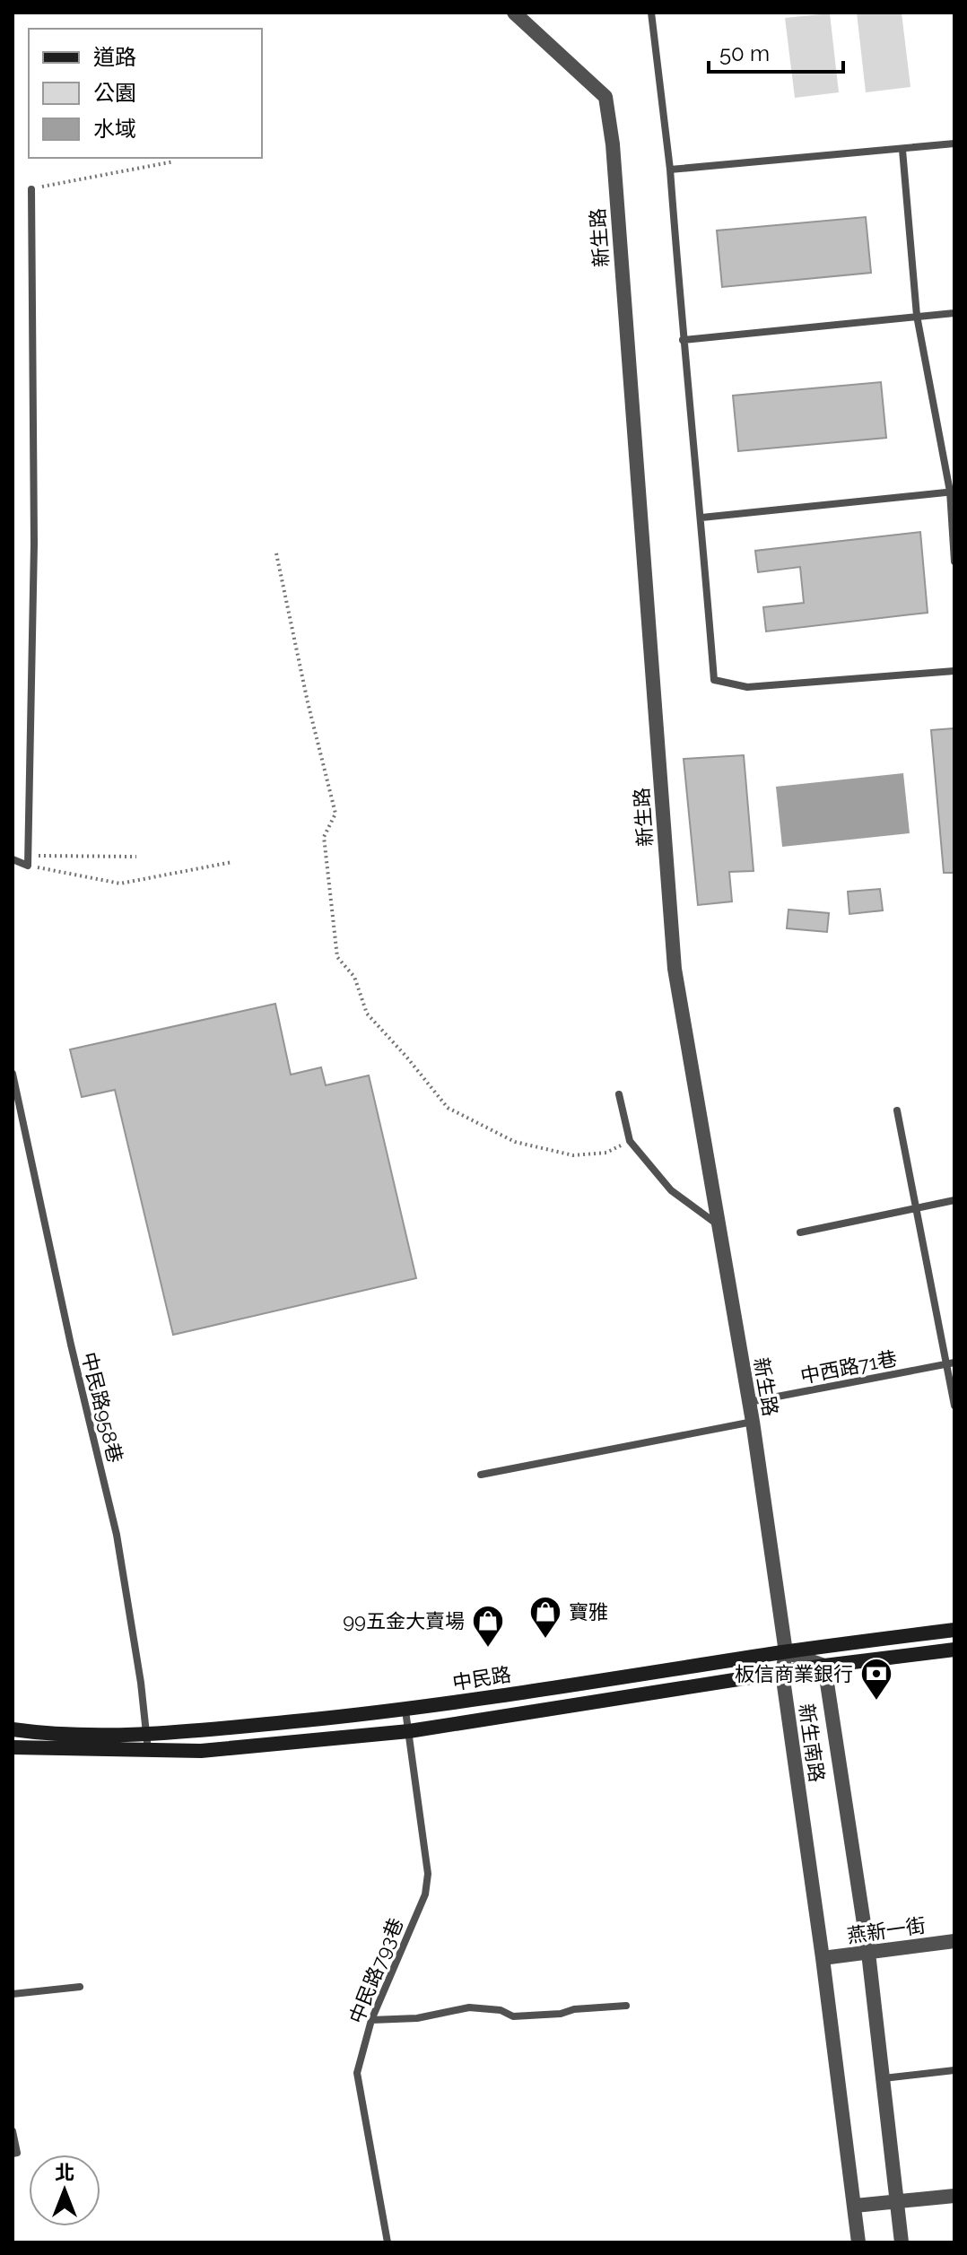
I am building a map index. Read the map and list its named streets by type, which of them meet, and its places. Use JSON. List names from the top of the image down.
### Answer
{
  "streets": {
    "main road": ["中民路"],
    "street": ["新生路", "新生南路", "燕新一街"],
    "lane": ["中西路71巷", "中民路958巷", "中民路793巷"]
  },
  "crossings": [
    ["新生路", "中西路71巷"],
    ["新生路", "中民路"],
    ["新生路", "新生南路"],
    ["中民路958巷", "中民路"],
    ["中民路", "新生南路"],
    ["中民路", "中民路793巷"],
    ["新生南路", "燕新一街"]
  ],
  "places": {
    "shop": ["寶雅", "99五金大賣場"],
    "bank": ["板信商業銀行"]
  },
  "legend": ["道路", "公園", "水域"],
  "scale_bar": "50 m",
  "north": "top"
}
